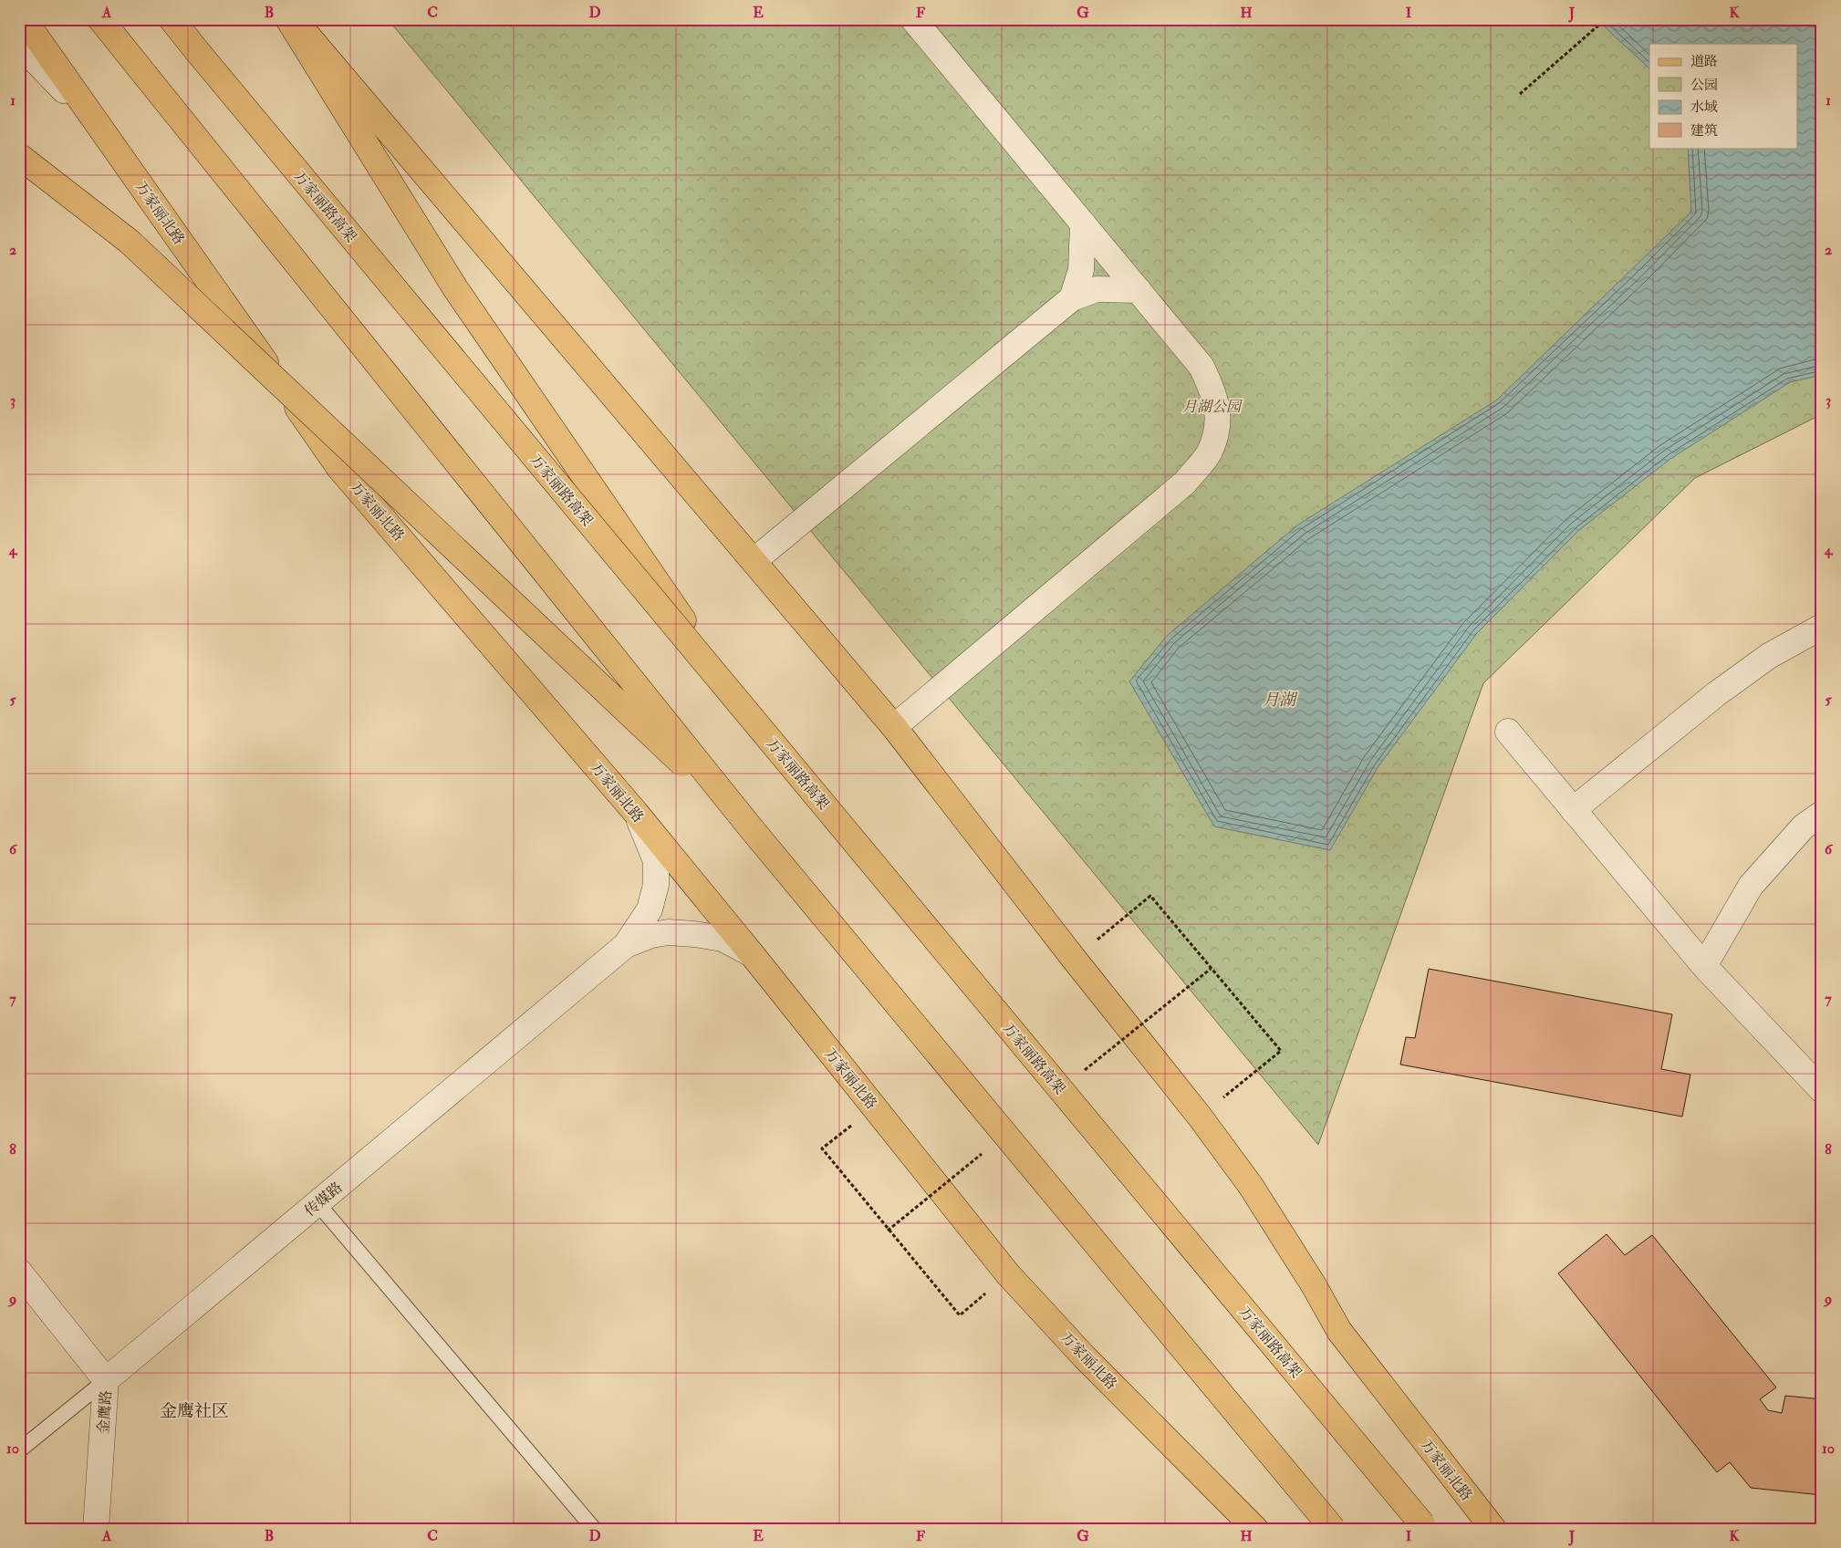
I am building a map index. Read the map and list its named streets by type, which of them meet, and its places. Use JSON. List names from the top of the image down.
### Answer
{
  "streets": {
    "main road": ["万家丽路高架", "万家丽北路"],
    "street": ["传媒路", "金鹰路"]
  },
  "crossings": [
    ["传媒路", "金鹰路"]
  ],
  "districts": ["金鹰社区"],
  "water": ["月湖"],
  "parks": ["月湖公园"],
  "legend": [
    "道路",
    "公园",
    "水域",
    "建筑"
  ],
  "grid": {
    "columns": [
      "A",
      "B",
      "C",
      "D",
      "E",
      "F",
      "G",
      "H",
      "I",
      "J",
      "K"
    ],
    "rows": [
      "1",
      "2",
      "3",
      "4",
      "5",
      "6",
      "7",
      "8",
      "9",
      "10"
    ]
  }
}
